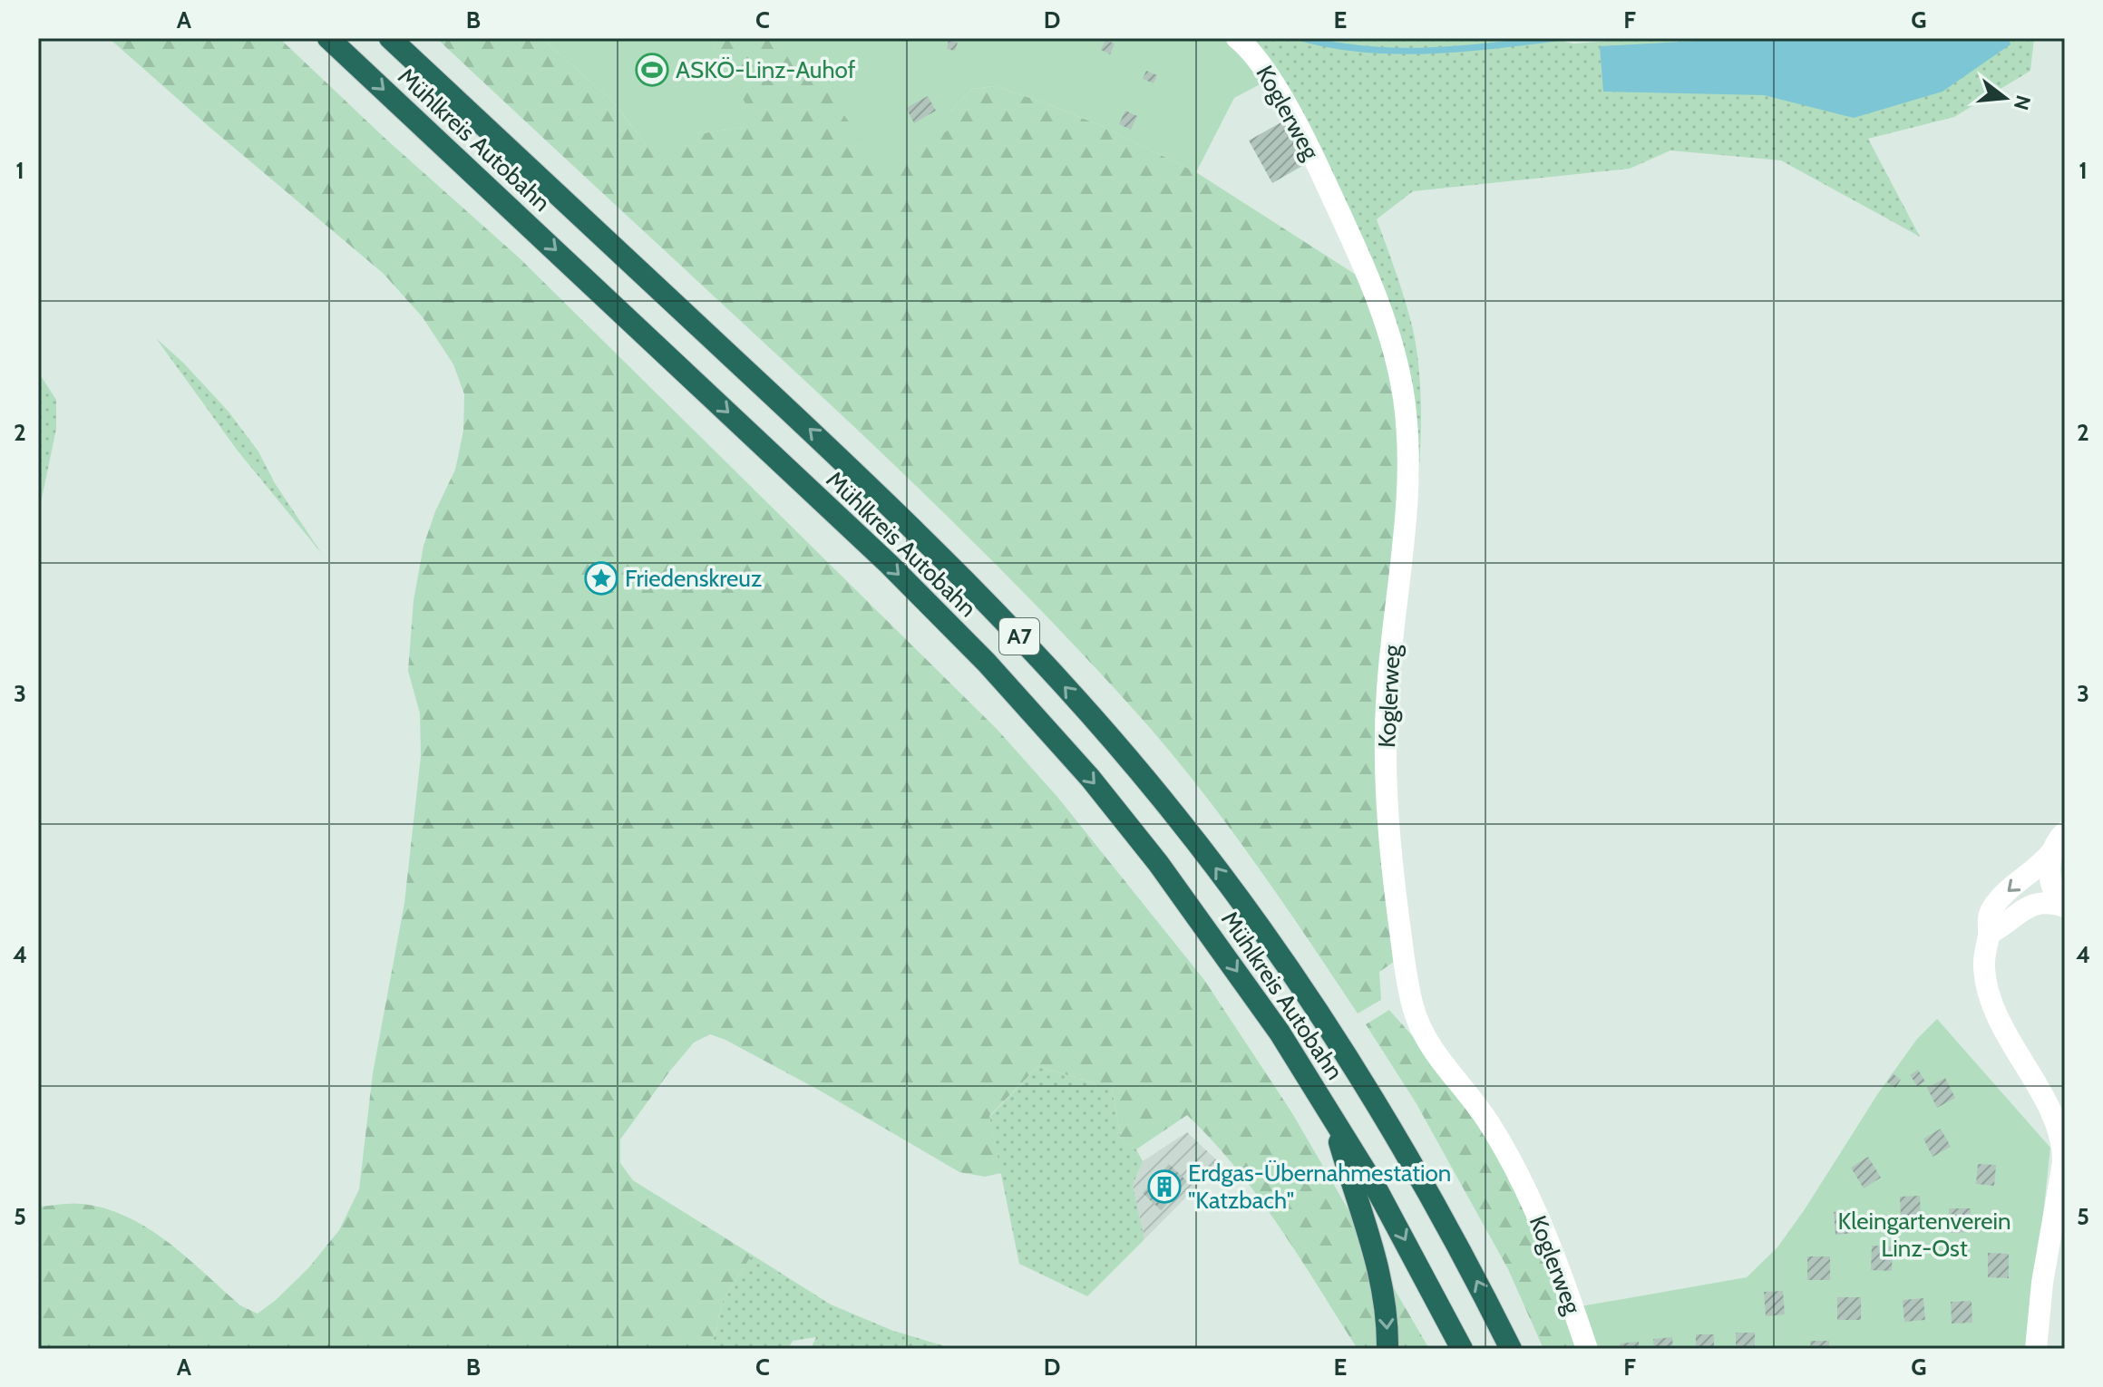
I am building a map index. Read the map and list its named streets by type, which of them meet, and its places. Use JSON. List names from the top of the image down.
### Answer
{
  "streets": {
    "highway": ["Mühlkreis Autobahn", "A7"],
    "street": ["Koglerweg"]
  },
  "parks": ["Kleingartenverein Linz-Ost"],
  "places": {
    "sports": ["ASKÖ-Linz-Auhof"],
    "place": ["Friedenskreuz"],
    "building": ["Erdgas-Übernahmestation \"Katzbach\""]
  },
  "north": "right",
  "grid": {
    "columns": [
      "A",
      "B",
      "C",
      "D",
      "E",
      "F",
      "G"
    ],
    "rows": [
      "1",
      "2",
      "3",
      "4",
      "5"
    ]
  }
}
